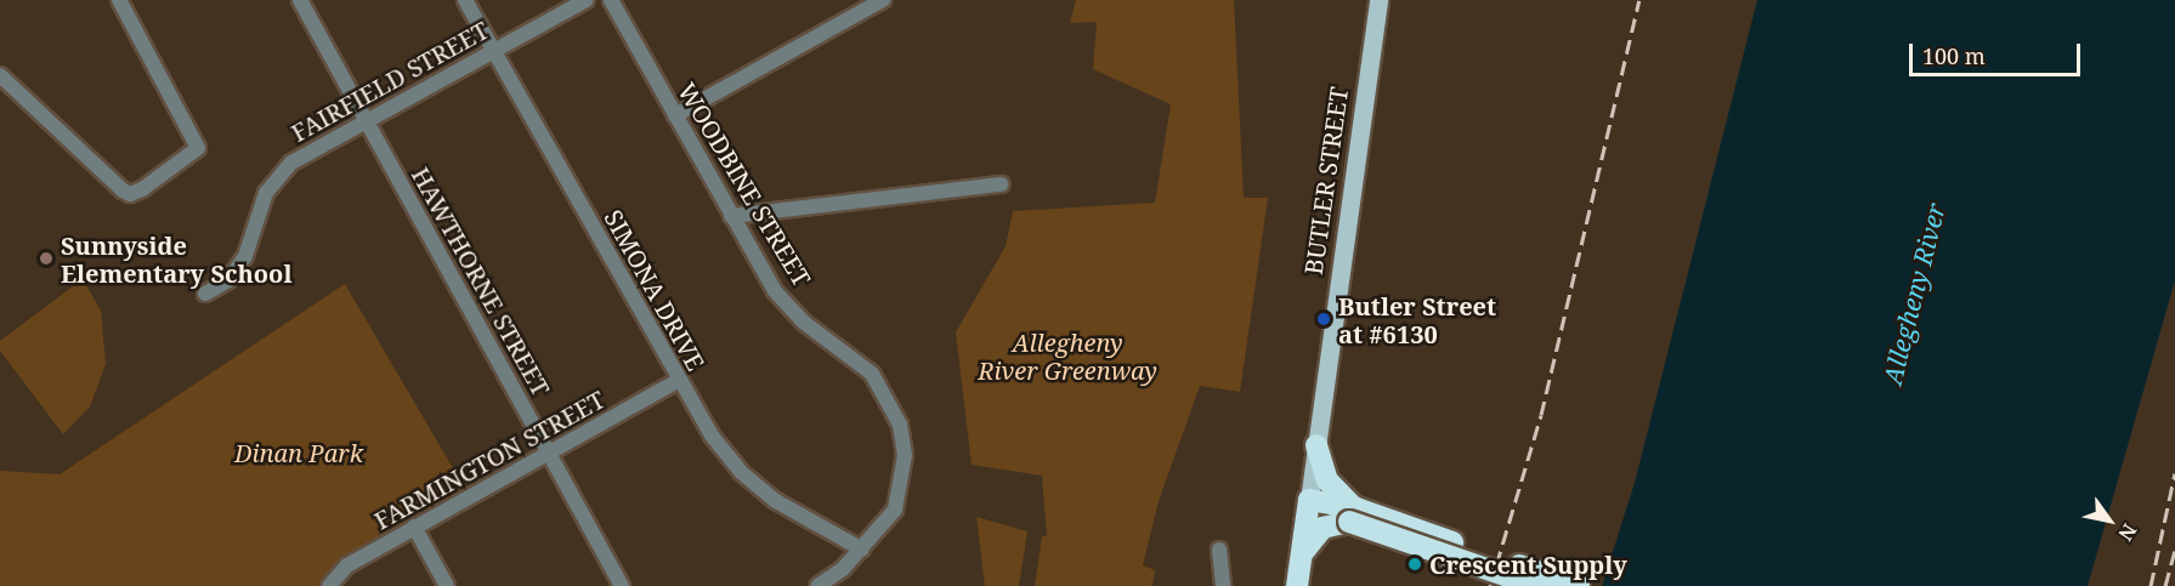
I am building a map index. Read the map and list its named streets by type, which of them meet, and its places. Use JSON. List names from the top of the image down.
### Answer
{
  "streets": {
    "highway": ["BUTLER STREET"],
    "street": [
      "FAIRFIELD STREET",
      "WOODBINE STREET",
      "HAWTHORNE STREET",
      "SIMONA DRIVE",
      "FARMINGTON STREET"
    ]
  },
  "crossings": [
    ["FAIRFIELD STREET", "HAWTHORNE STREET"],
    ["FAIRFIELD STREET", "SIMONA DRIVE"],
    ["WOODBINE STREET", "SIMONA DRIVE"],
    ["HAWTHORNE STREET", "FARMINGTON STREET"],
    ["SIMONA DRIVE", "FARMINGTON STREET"]
  ],
  "water": ["Allegheny River"],
  "parks": ["Allegheny River Greenway", "Dinan Park"],
  "places": ["Sunnyside Elementary School", "Butler Street at #6130", "Crescent Supply"],
  "scale_bar": "100 m",
  "north": "bottom right"
}
